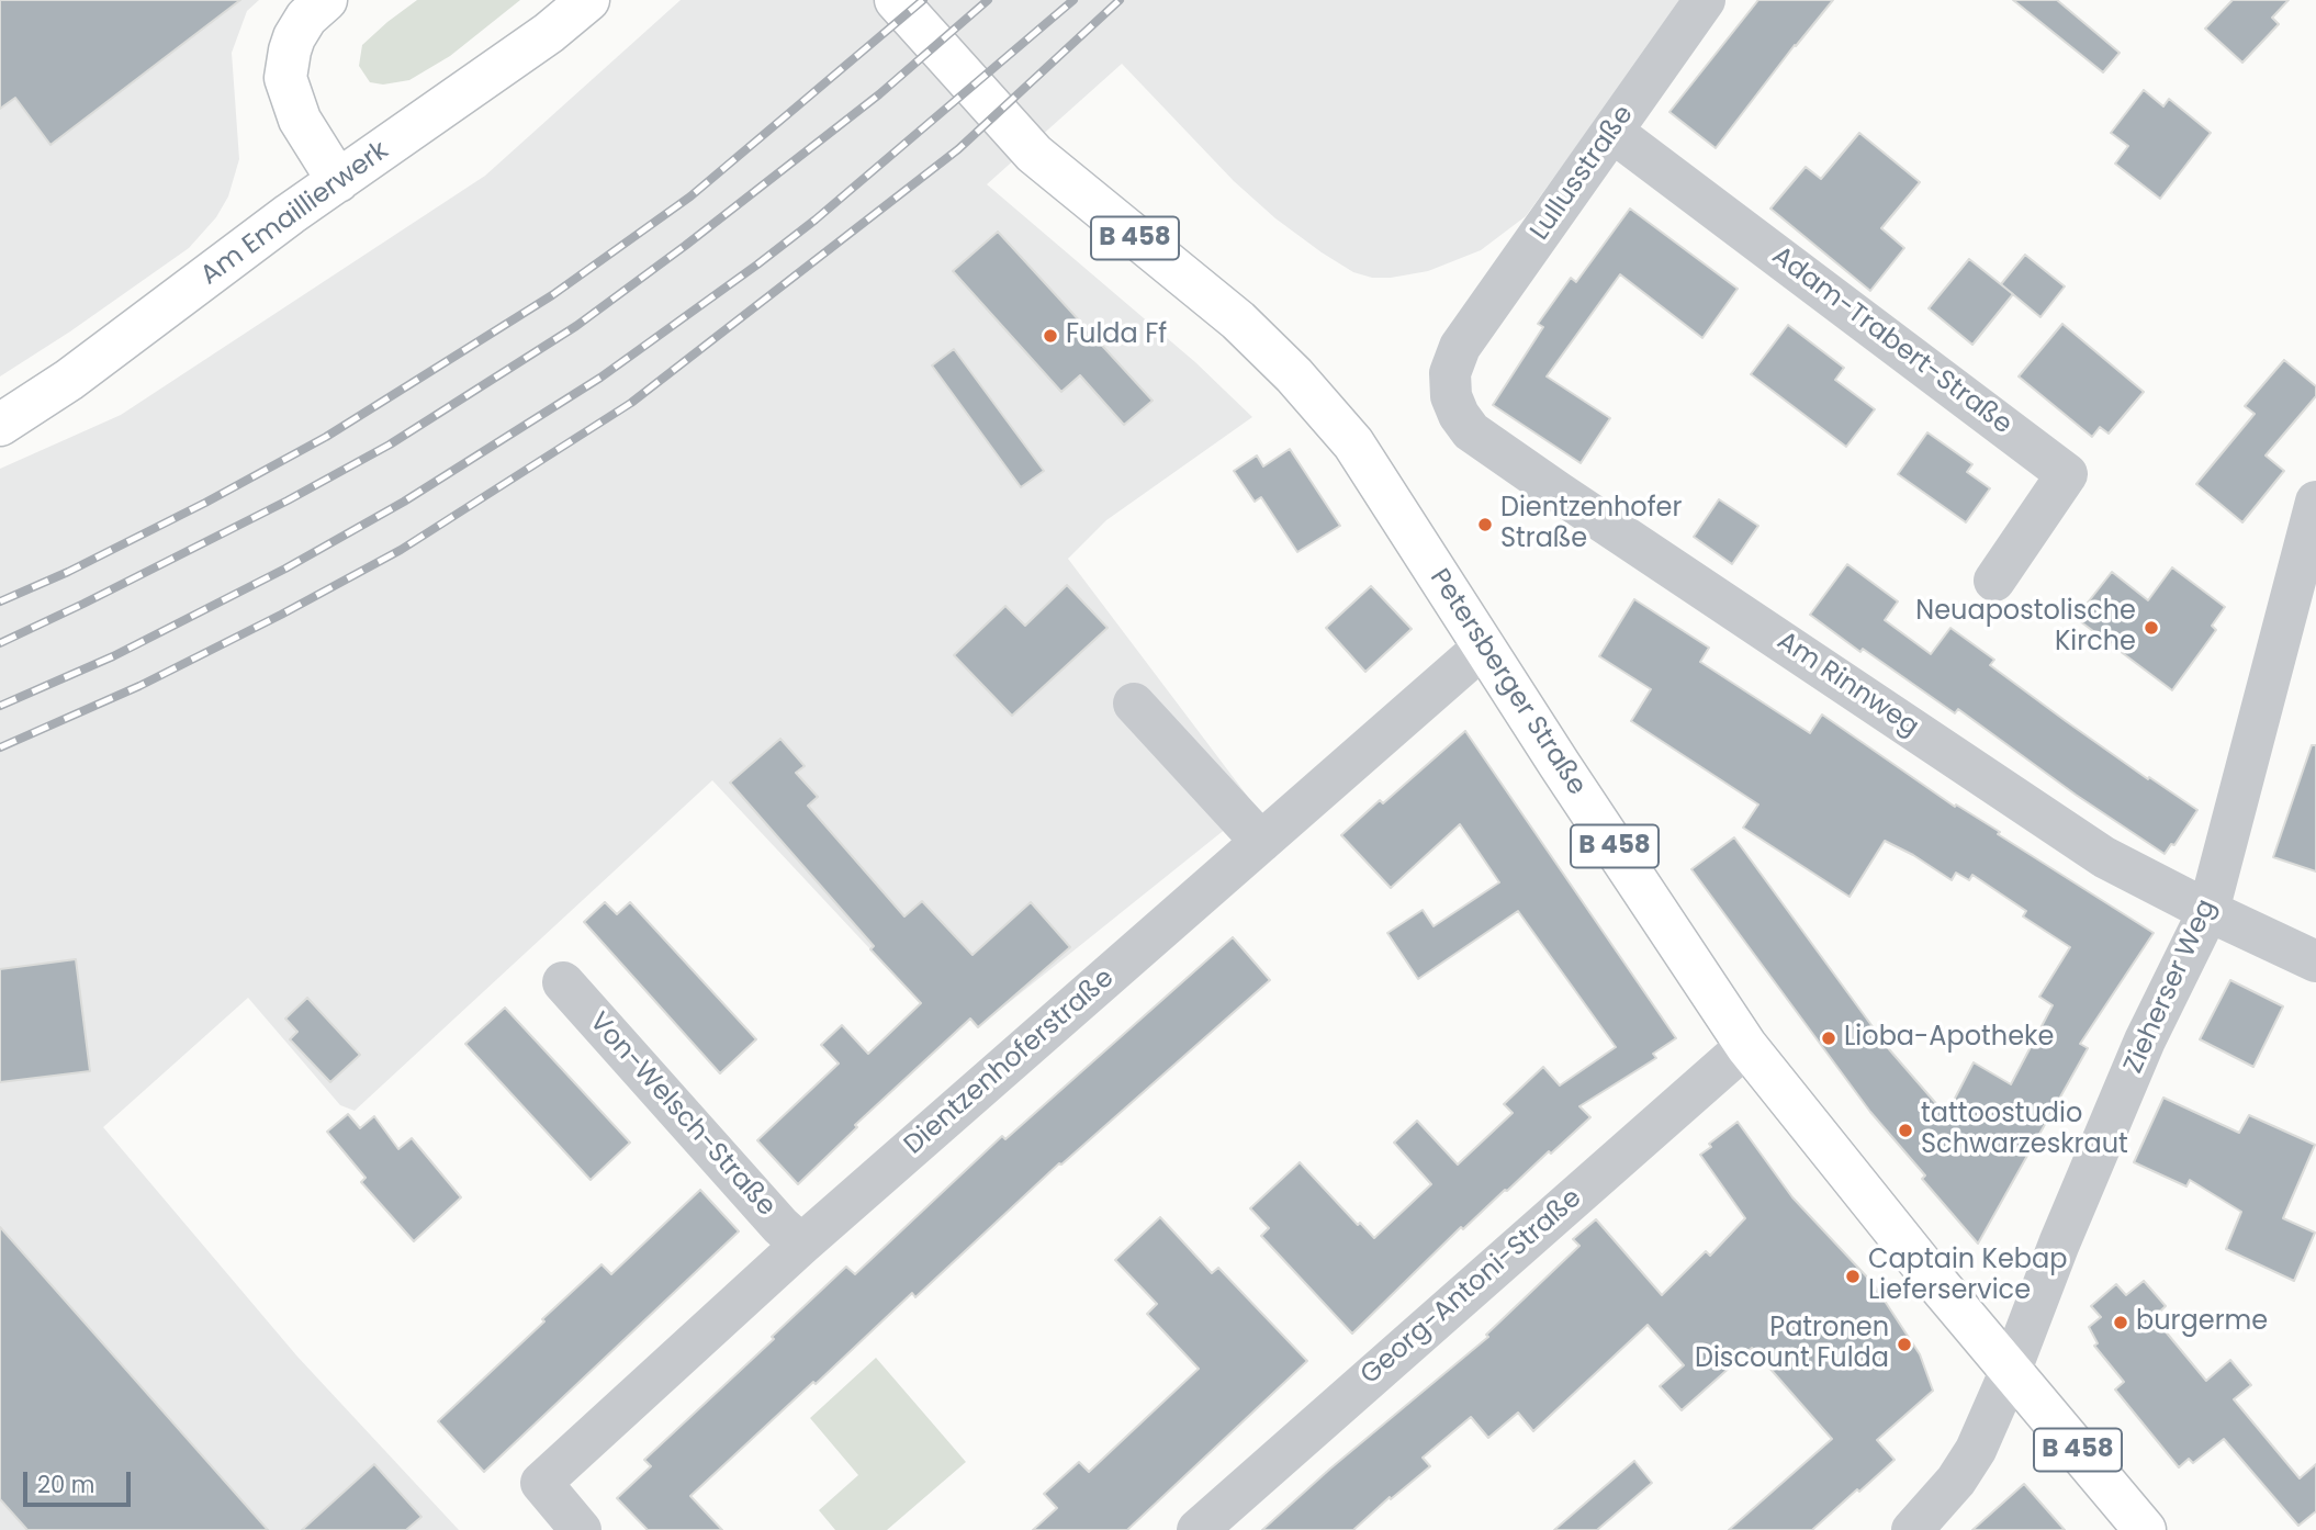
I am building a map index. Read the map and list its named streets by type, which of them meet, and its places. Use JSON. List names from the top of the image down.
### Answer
{
  "streets": {
    "main road": ["Am Emaillierwerk", "B 458", "Petersberger Straße"],
    "street": [
      "Lullusstraße",
      "Adam-Trabert-Straße",
      "Am Rinnweg",
      "Zieherser Weg",
      "Dientzenhoferstraße",
      "Von-Welsch-Straße",
      "Georg-Antoni-Straße"
    ]
  },
  "crossings": [
    ["Lullusstraße", "Adam-Trabert-Straße"],
    ["Lullusstraße", "Am Rinnweg"],
    ["Petersberger Straße", "Zieherser Weg"],
    ["Petersberger Straße", "Dientzenhoferstraße"],
    ["Petersberger Straße", "Georg-Antoni-Straße"],
    ["Am Rinnweg", "Zieherser Weg"],
    ["Dientzenhoferstraße", "Von-Welsch-Straße"]
  ],
  "places": [
    "Fulda Ff",
    "Dientzenhofer Straße",
    "Neuapostolische Kirche",
    "Lioba-Apotheke",
    "tattoostudio Schwarzeskraut",
    "Captain Kebap Lieferservice",
    "burgerme",
    "Patronen Discount Fulda"
  ],
  "scale_bar": "20 m"
}
